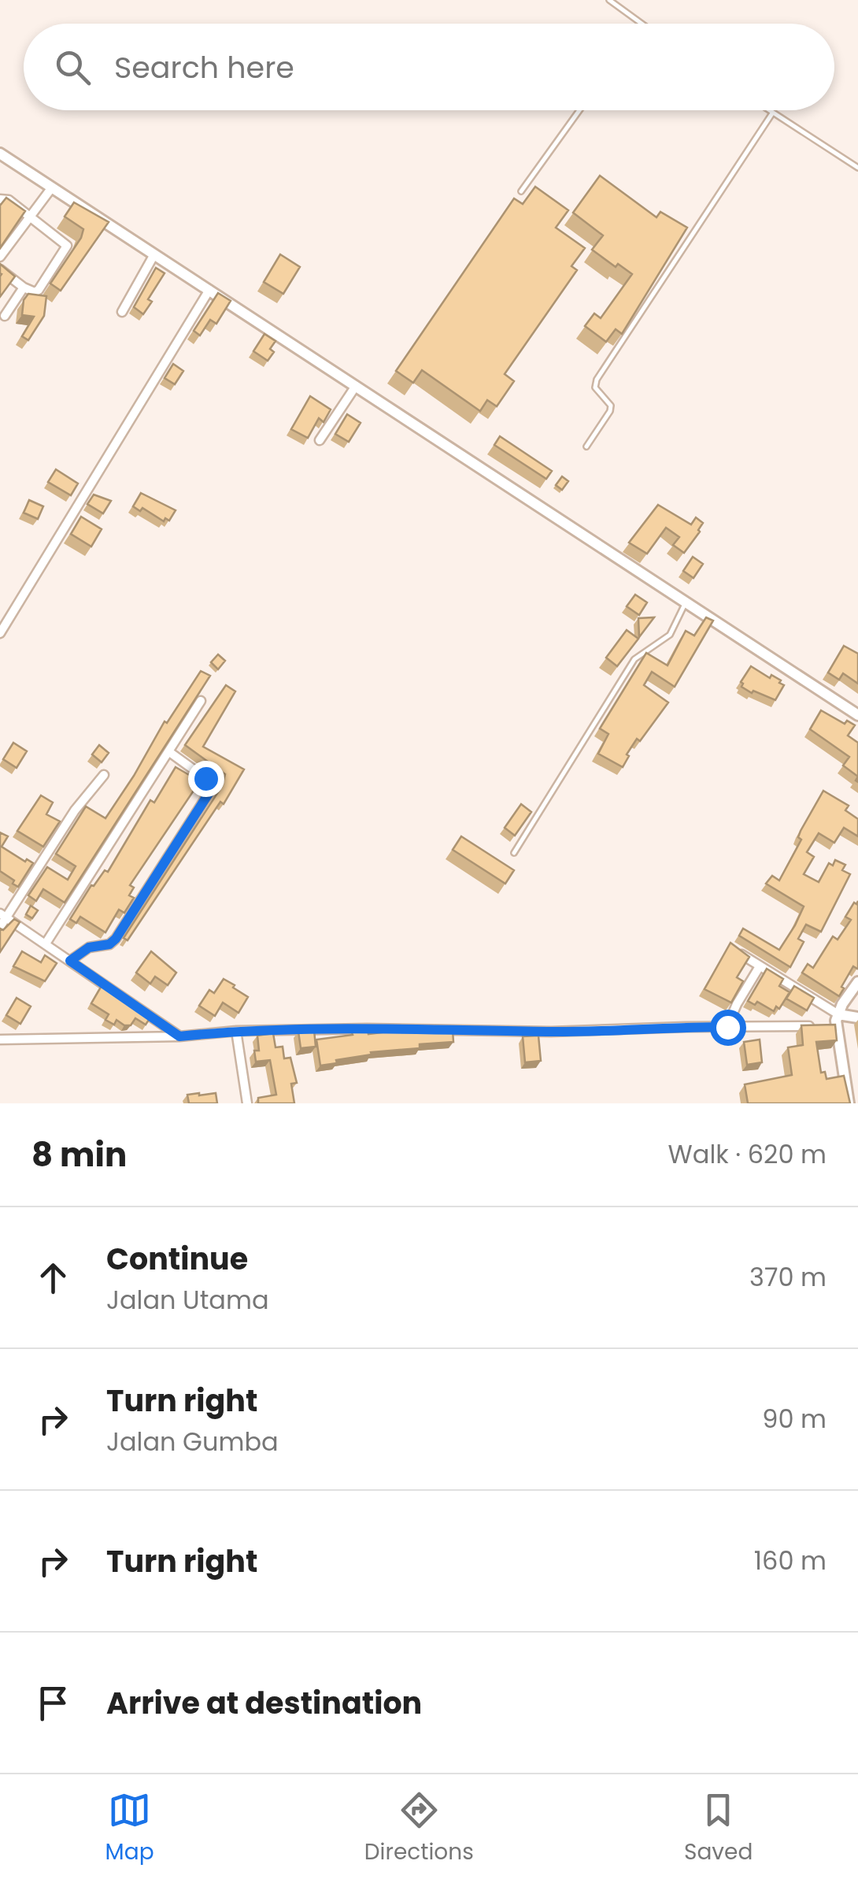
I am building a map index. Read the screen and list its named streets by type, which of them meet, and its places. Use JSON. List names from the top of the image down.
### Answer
{
  "page": {
    "search": "Search here",
    "heading": ["8 min", "Walk · 620 m"],
    "list": [
      ["Continue", "Jalan Utama", "370 m"],
      ["Turn right", "Jalan Gumba", "90 m"],
      ["Turn right", "160 m"],
      "Arrive at destination"
    ],
    "nav": ["Map", "Directions", "Saved"]
  }
}
